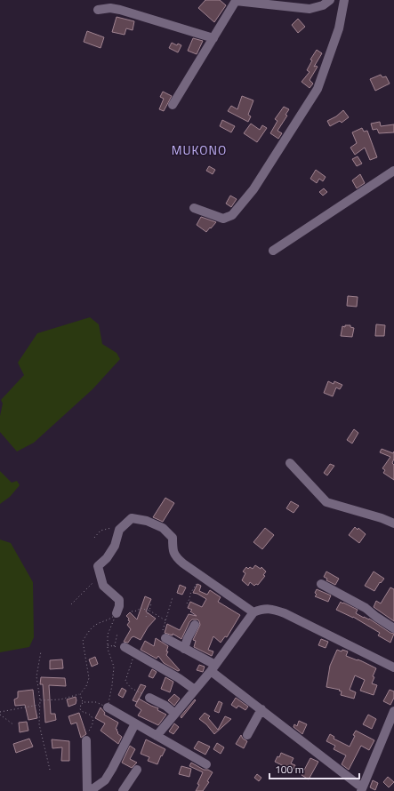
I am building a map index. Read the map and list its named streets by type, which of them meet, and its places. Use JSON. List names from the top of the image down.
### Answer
{
  "districts": ["MUKONO"],
  "scale_bar": "100 m"
}
